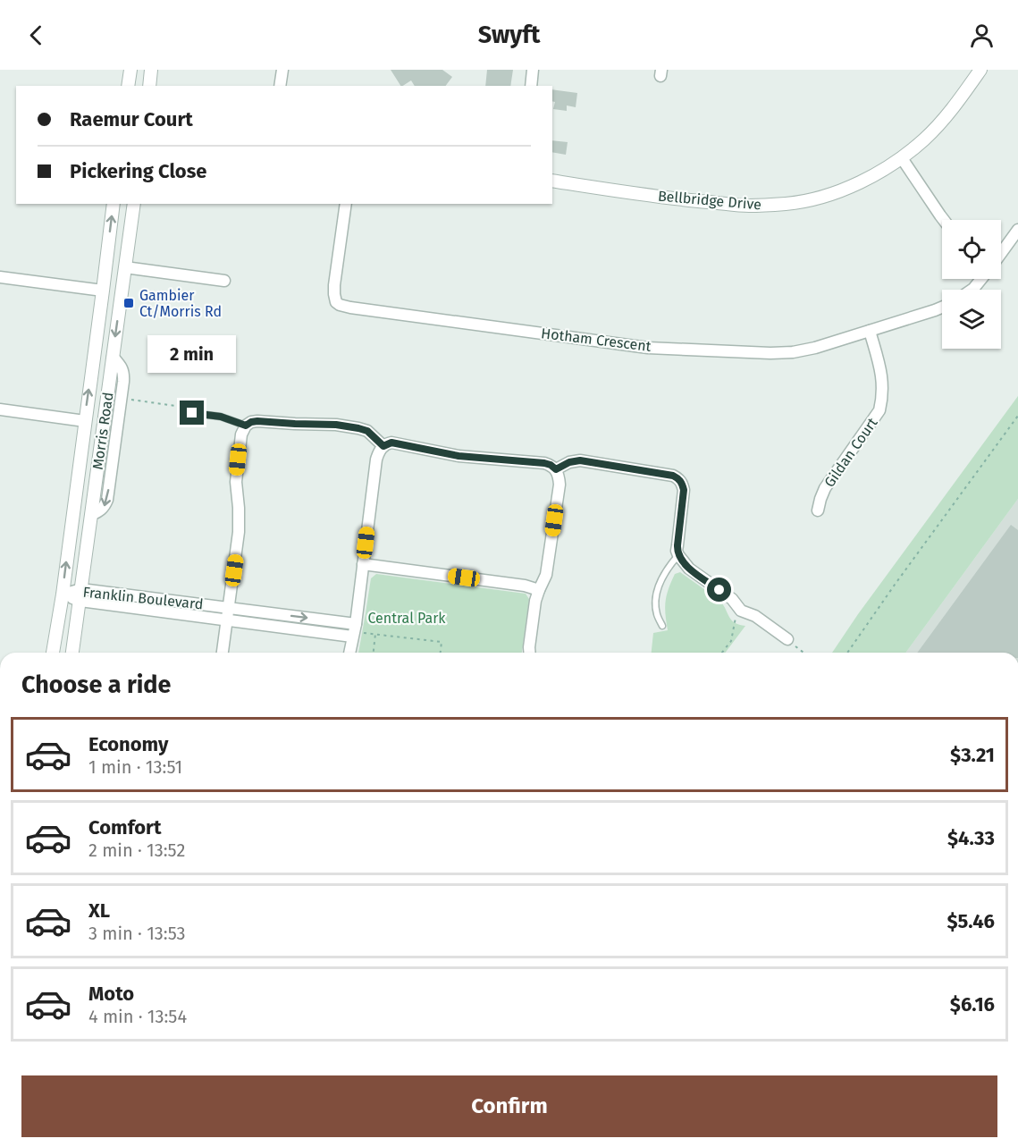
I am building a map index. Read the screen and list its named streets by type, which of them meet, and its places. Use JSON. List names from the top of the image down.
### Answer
{
  "streets": {
    "street": [
      "Bellbridge Drive",
      "Hotham Crescent",
      "Morris Road",
      "Gildan Court",
      "Franklin Boulevard"
    ]
  },
  "crossings": [
    ["Hotham Crescent", "Gildan Court"],
    ["Morris Road", "Franklin Boulevard"]
  ],
  "parks": ["Central Park"],
  "places": {
    "transit": ["Gambier Ct/Morris Rd"]
  },
  "page": {
    "header": "Swyft",
    "banner": ["Raemur Court", "Pickering Close"],
    "bubble": "2 min",
    "heading": "Choose a ride",
    "list": [
      {
        "name": "Economy",
        "note": "1 min · 13:51",
        "value": "$3.21"
      },
      {
        "name": "Comfort",
        "note": "2 min · 13:52",
        "value": "$4.33"
      },
      {
        "name": "XL",
        "note": "3 min · 13:53",
        "value": "$5.46"
      },
      {
        "name": "Moto",
        "note": "4 min · 13:54",
        "value": "$6.16"
      }
    ],
    "buttons": "Confirm"
  }
}
